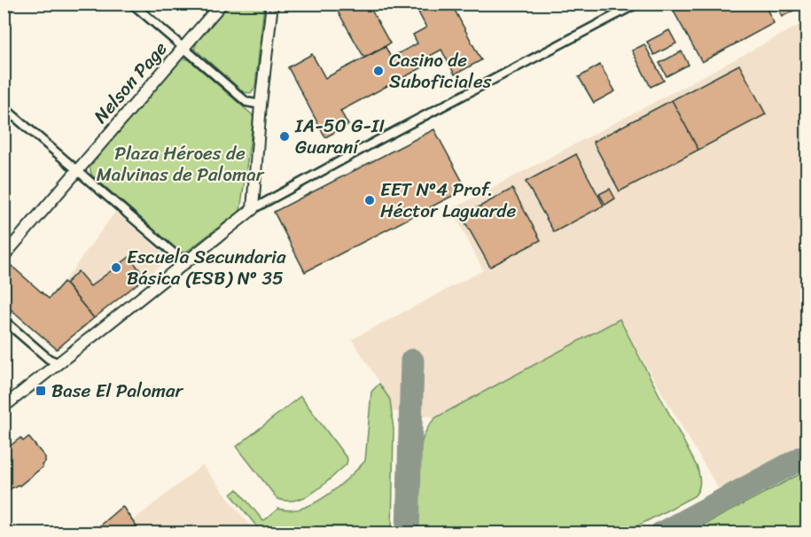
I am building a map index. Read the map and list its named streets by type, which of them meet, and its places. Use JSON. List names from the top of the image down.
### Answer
{
  "streets": {
    "street": ["Nelson Page"]
  },
  "parks": ["Plaza Héroes de Malvinas de Palomar"],
  "places": {
    "other": [
      "Casino de Suboficiales",
      "IA-50 G-II Guaraní",
      "EET Nº4 Prof. Héctor Laguarde",
      "Escuela Secundaria Básica (ESB) Nº 35"
    ],
    "transit": ["Base El Palomar"]
  }
}
